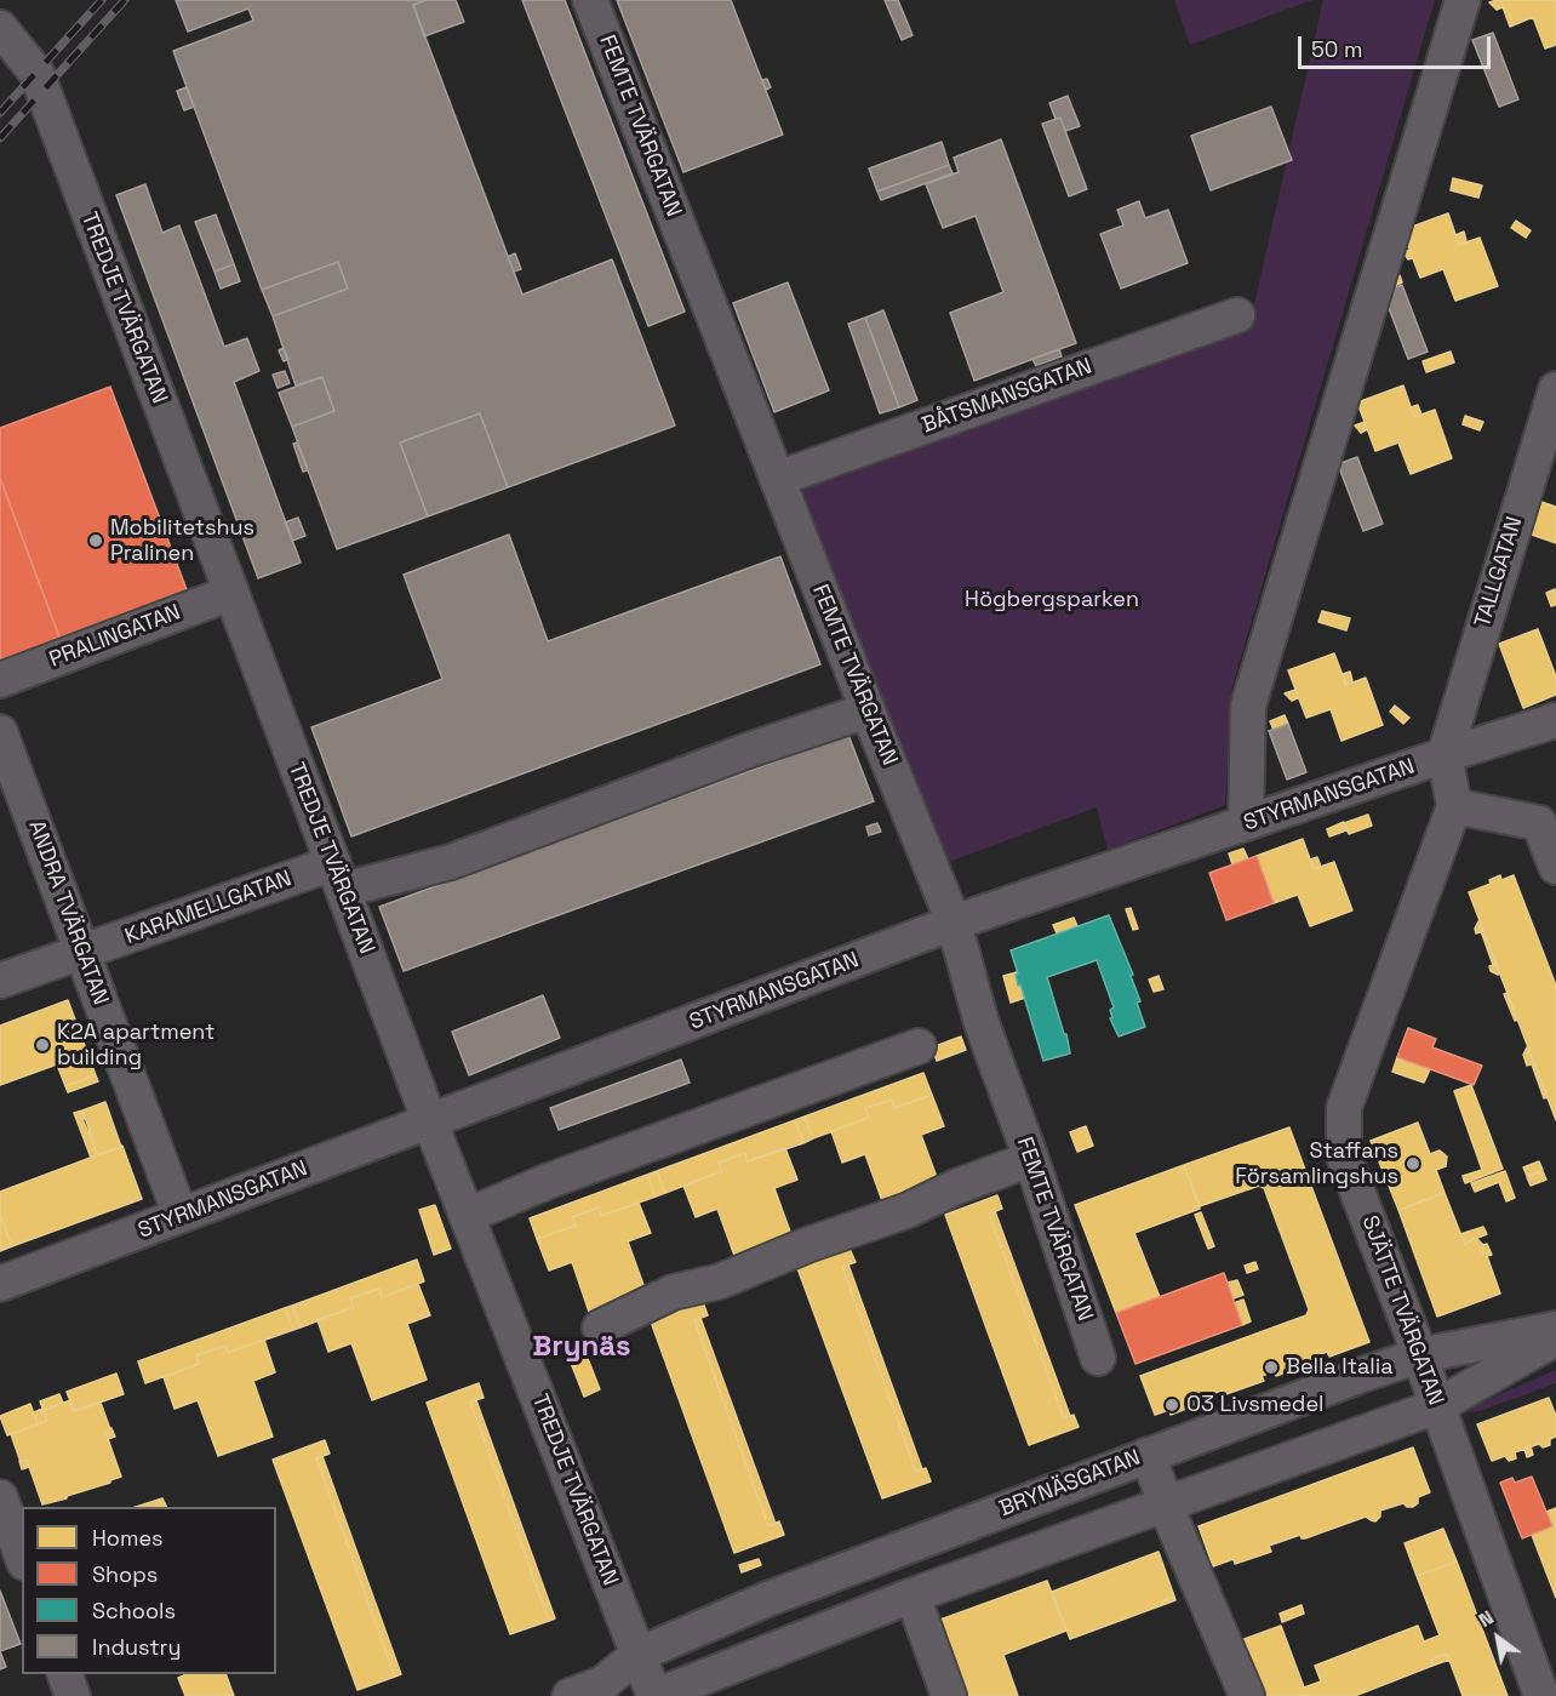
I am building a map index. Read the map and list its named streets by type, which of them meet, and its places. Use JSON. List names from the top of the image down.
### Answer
{
  "streets": {
    "street": [
      "FEMTE TVÄRGATAN",
      "TREDJE TVÄRGATAN",
      "BÅTSMANSGATAN",
      "TALLGATAN",
      "PRALINGATAN",
      "STYRMANSGATAN",
      "KARAMELLGATAN",
      "ANDRA TVÄRGATAN",
      "SJÄTTE TVÄRGATAN",
      "BRYNÄSGATAN"
    ]
  },
  "crossings": [
    ["FEMTE TVÄRGATAN", "BÅTSMANSGATAN"],
    ["FEMTE TVÄRGATAN", "STYRMANSGATAN"],
    ["FEMTE TVÄRGATAN", "KARAMELLGATAN"],
    ["TREDJE TVÄRGATAN", "PRALINGATAN"],
    ["TREDJE TVÄRGATAN", "STYRMANSGATAN"],
    ["TREDJE TVÄRGATAN", "KARAMELLGATAN"],
    ["TREDJE TVÄRGATAN", "BRYNÄSGATAN"],
    ["TALLGATAN", "STYRMANSGATAN"],
    ["STYRMANSGATAN", "ANDRA TVÄRGATAN"],
    ["KARAMELLGATAN", "ANDRA TVÄRGATAN"],
    ["SJÄTTE TVÄRGATAN", "BRYNÄSGATAN"]
  ],
  "districts": ["Brynäs"],
  "parks": ["Högbergsparken"],
  "places": [
    "Mobilitetshus Pralinen",
    "K2A apartment building",
    "Staffans Församlingshus",
    "Bella Italia",
    "O3 Livsmedel"
  ],
  "legend": [
    "Homes",
    "Shops",
    "Schools",
    "Industry"
  ],
  "scale_bar": "50 m",
  "north": "top left"
}
